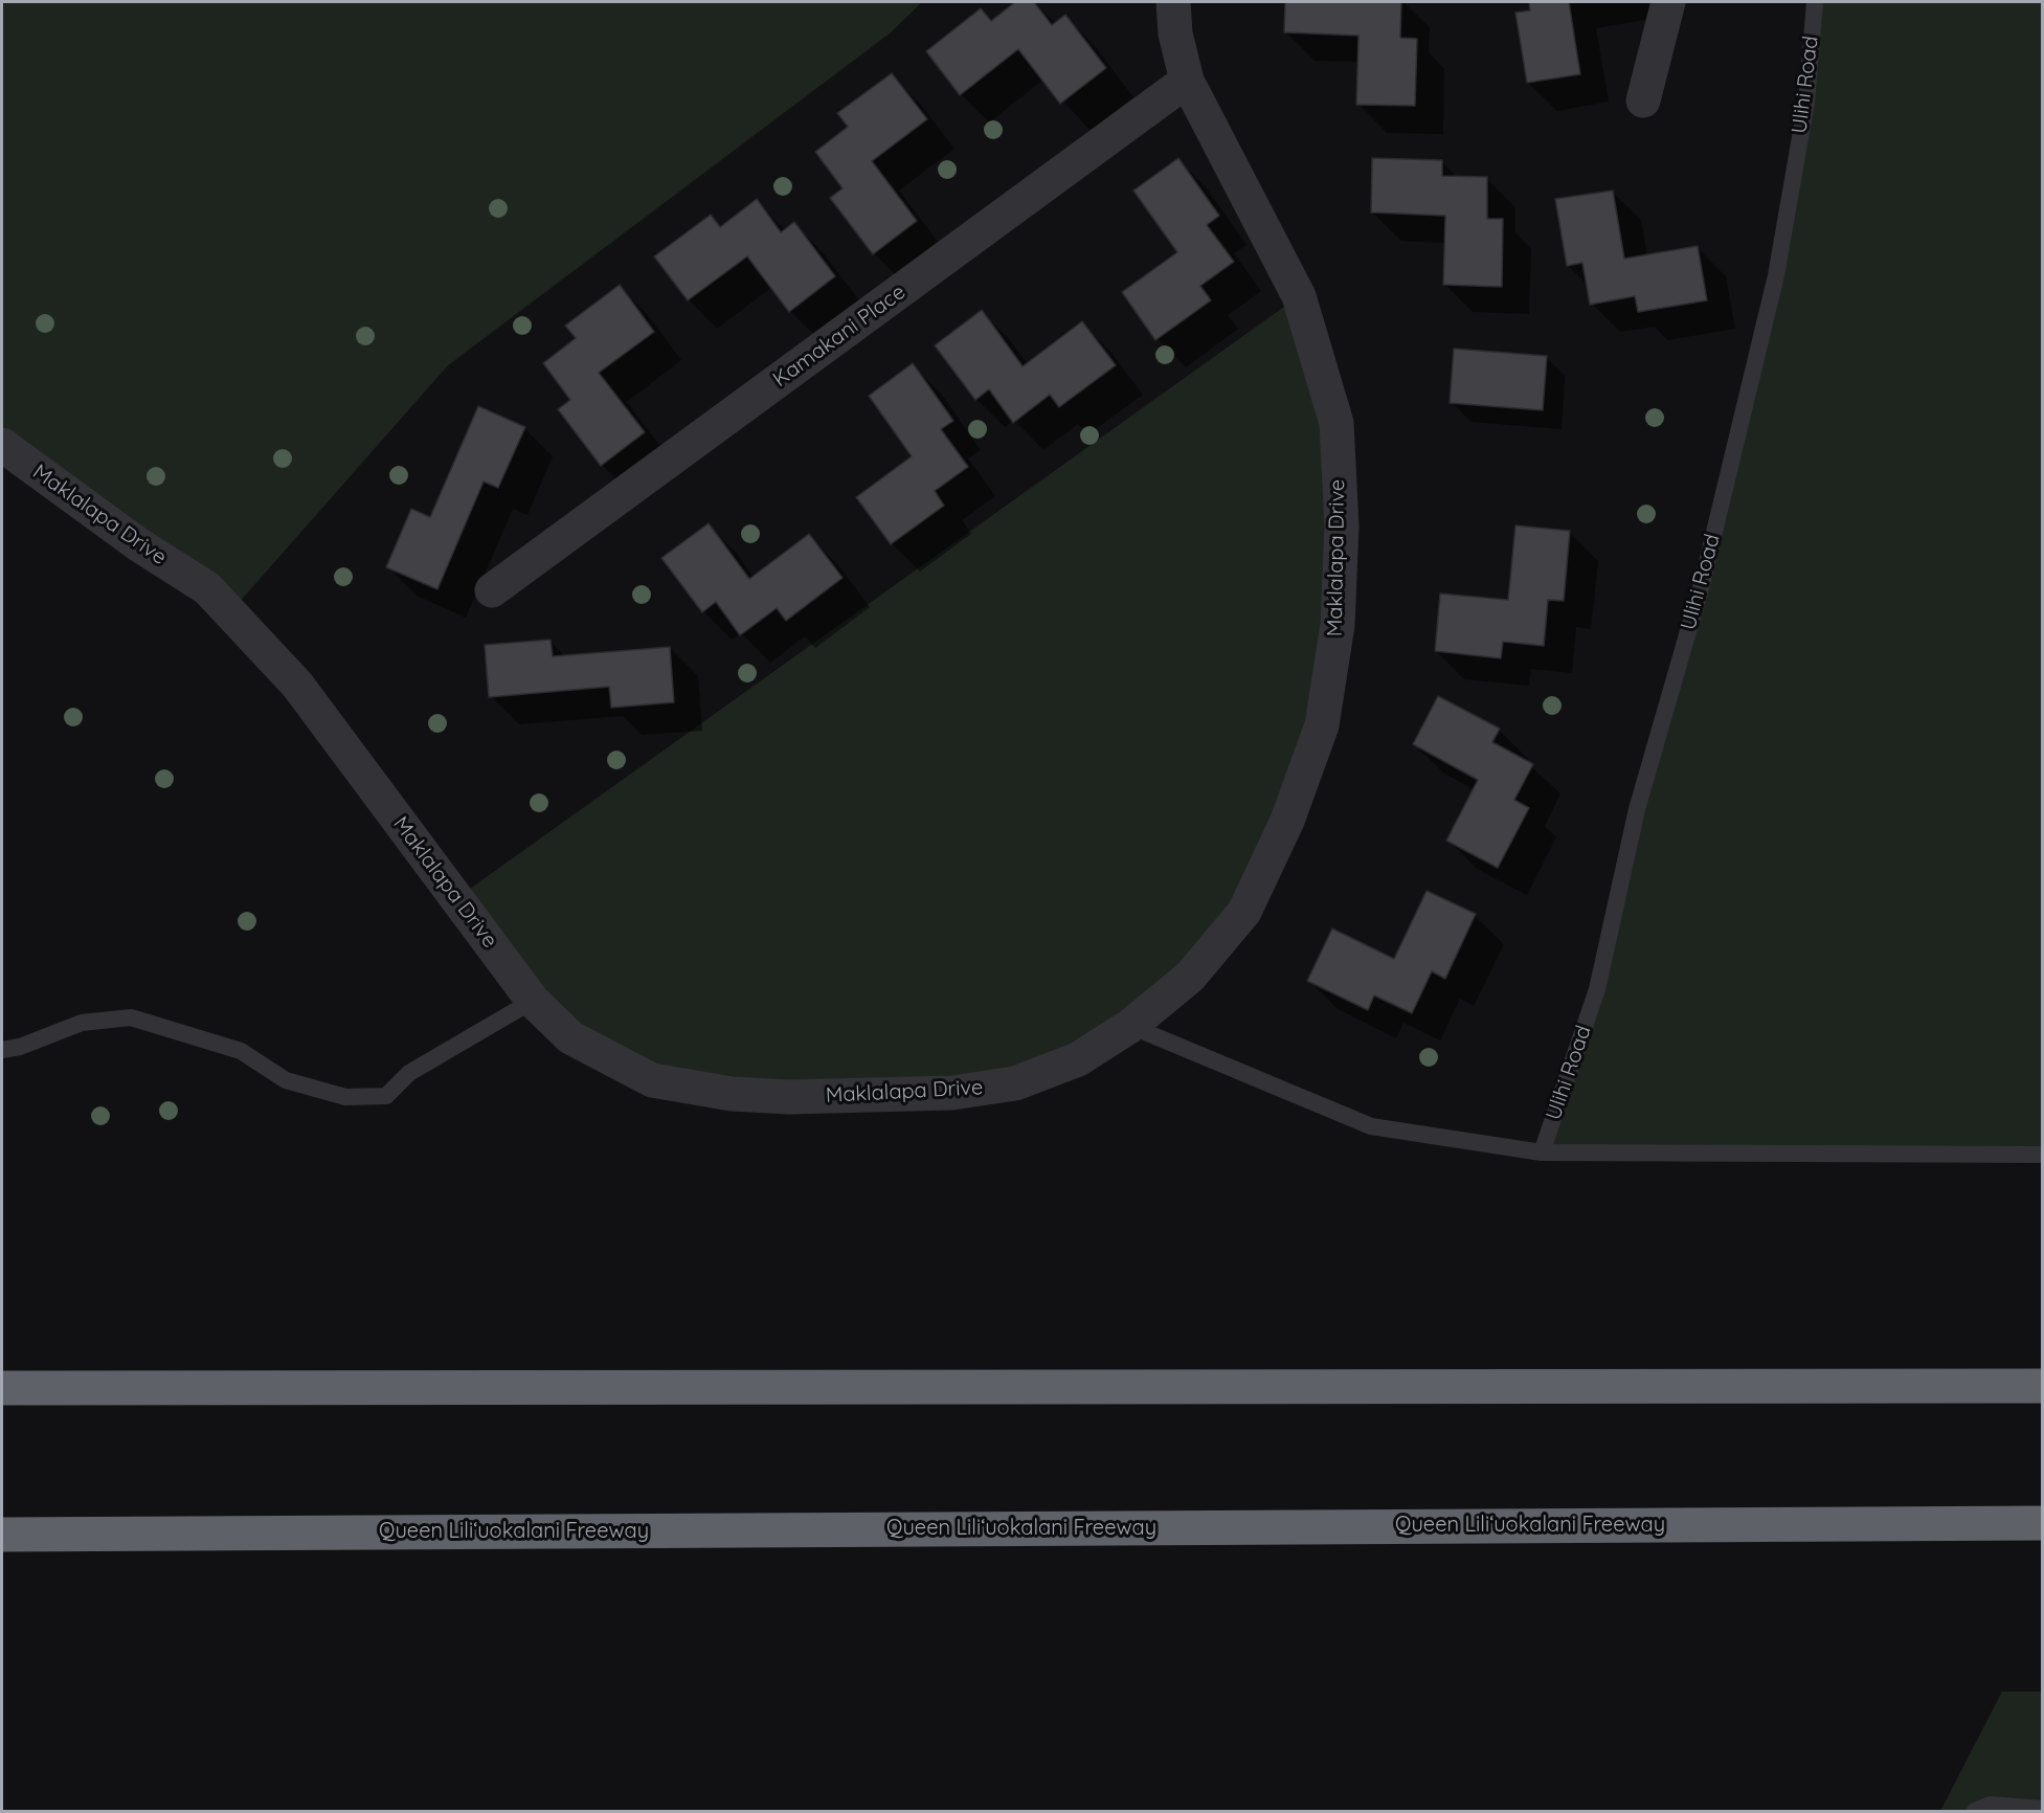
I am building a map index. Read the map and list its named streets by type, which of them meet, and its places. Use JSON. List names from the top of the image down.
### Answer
{
  "streets": {
    "highway": ["Queen Liliʻuokalani Freeway"],
    "street": ["Kamakani Place", "Maklalapa Drive"],
    "lane": ["Ulihi Road"]
  },
  "crossings": [
    ["Kamakani Place", "Maklalapa Drive"]
  ]
}
